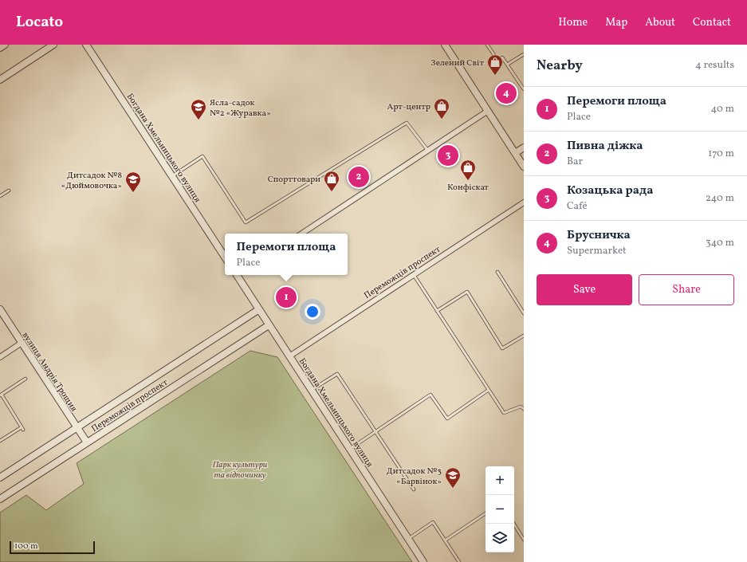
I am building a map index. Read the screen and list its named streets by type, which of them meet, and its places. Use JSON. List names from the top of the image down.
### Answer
{
  "streets": {
    "street": ["Богдана Хмельницького вулиця", "Переможців проспект", "вулиця Андрія Трощия"]
  },
  "crossings": [
    ["Богдана Хмельницького вулиця", "Переможців проспект"],
    ["Переможців проспект", "вулиця Андрія Трощия"]
  ],
  "parks": ["Парк культури та відпочинку"],
  "places": {
    "shop": [
      "Зелений Світ",
      "Арт-центр",
      "Конфіскат",
      "Спорттовари"
    ],
    "school or university": ["Ясла-садок №2 «Журавка»", "Дитсадок №8 «Дюймовочка»", "Дитсадок №3 «Барвінок»"]
  },
  "scale_bar": "100 m",
  "page": {
    "header": "Locato",
    "nav": [
      "Home",
      "Map",
      "About",
      "Contact"
    ],
    "heading": ["Nearby", "4 results"],
    "pins": [
      "4",
      "3",
      "2",
      "1"
    ],
    "list": [
      {
        "mark": "1",
        "name": "Перемоги площа",
        "note": "Place",
        "value": "40 m"
      },
      {
        "mark": "2",
        "name": "Пивна діжка",
        "note": "Bar",
        "value": "170 m"
      },
      {
        "mark": "3",
        "name": "Козацька рада",
        "note": "Café",
        "value": "240 m"
      },
      {
        "mark": "4",
        "name": "Брусничка",
        "note": "Supermarket",
        "value": "340 m"
      }
    ],
    "popup": ["Перемоги площа", "Place"],
    "buttons": ["Save", "Share"],
    "map_buttons": ["+", "−"],
    "scale": "100 m"
  }
}
